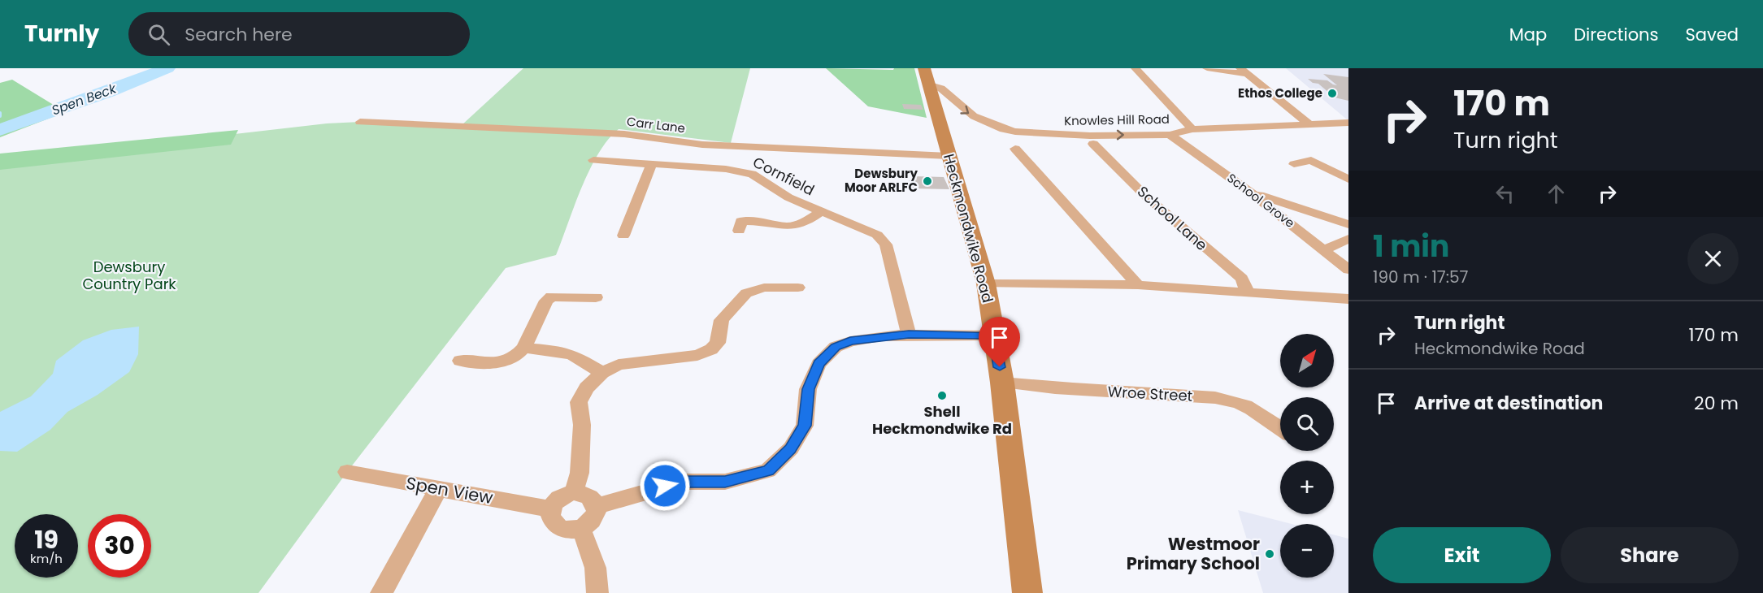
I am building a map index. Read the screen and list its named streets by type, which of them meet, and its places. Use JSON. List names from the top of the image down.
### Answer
{
  "streets": {
    "main road": ["Heckmondwike Road"],
    "street": [
      "Knowles Hill Road",
      "Carr Lane",
      "Cornfield",
      "School Grove",
      "School Lane",
      "Wroe Street",
      "Spen View"
    ]
  },
  "crossings": [
    ["Knowles Hill Road", "School Grove"],
    ["Knowles Hill Road", "Heckmondwike Road"],
    ["Carr Lane", "Heckmondwike Road"],
    ["Heckmondwike Road", "Wroe Street"]
  ],
  "one_way": ["Knowles Hill Road"],
  "water": ["Spen Beck"],
  "parks": ["Dewsbury Country Park"],
  "places": [
    "Ethos College",
    "Dewsbury Moor ARLFC",
    "Shell Heckmondwike Rd",
    "Westmoor Primary School"
  ],
  "north": "top right",
  "page": {
    "header": "Turnly",
    "search": "Search here",
    "nav": ["Map", "Directions", "Saved"],
    "turn": ["170 m", "Turn right"],
    "heading": ["1 min", "190 m · 17:57"],
    "list": [
      {
        "name": "Turn right",
        "note": "Heckmondwike Road",
        "value": "170 m"
      },
      {
        "name": "Arrive at destination",
        "value": "20 m"
      }
    ],
    "map_buttons": ["+", "−"],
    "speed": "19 km/h",
    "limit": "30",
    "buttons": ["Exit", "Share"]
  }
}
